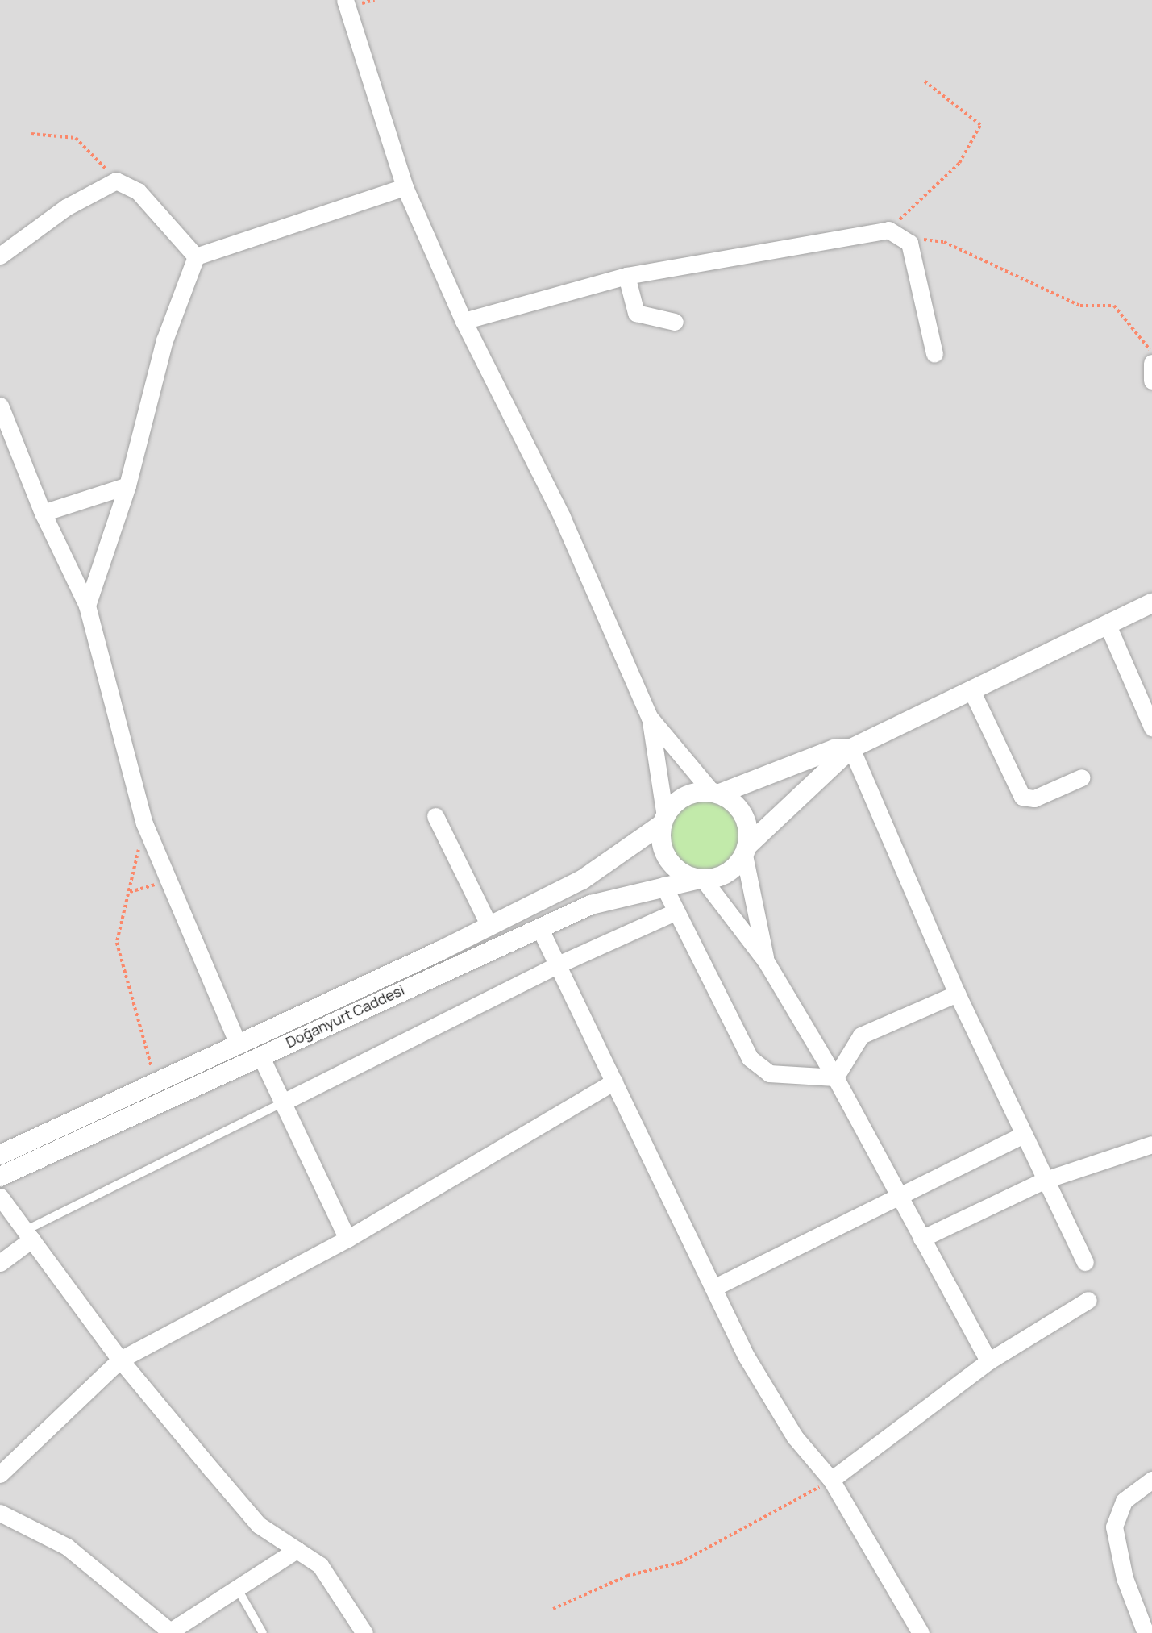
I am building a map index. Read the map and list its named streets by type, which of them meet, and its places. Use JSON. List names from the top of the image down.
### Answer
{
  "streets": {
    "street": ["Doğanyurt Caddesi"]
  }
}
